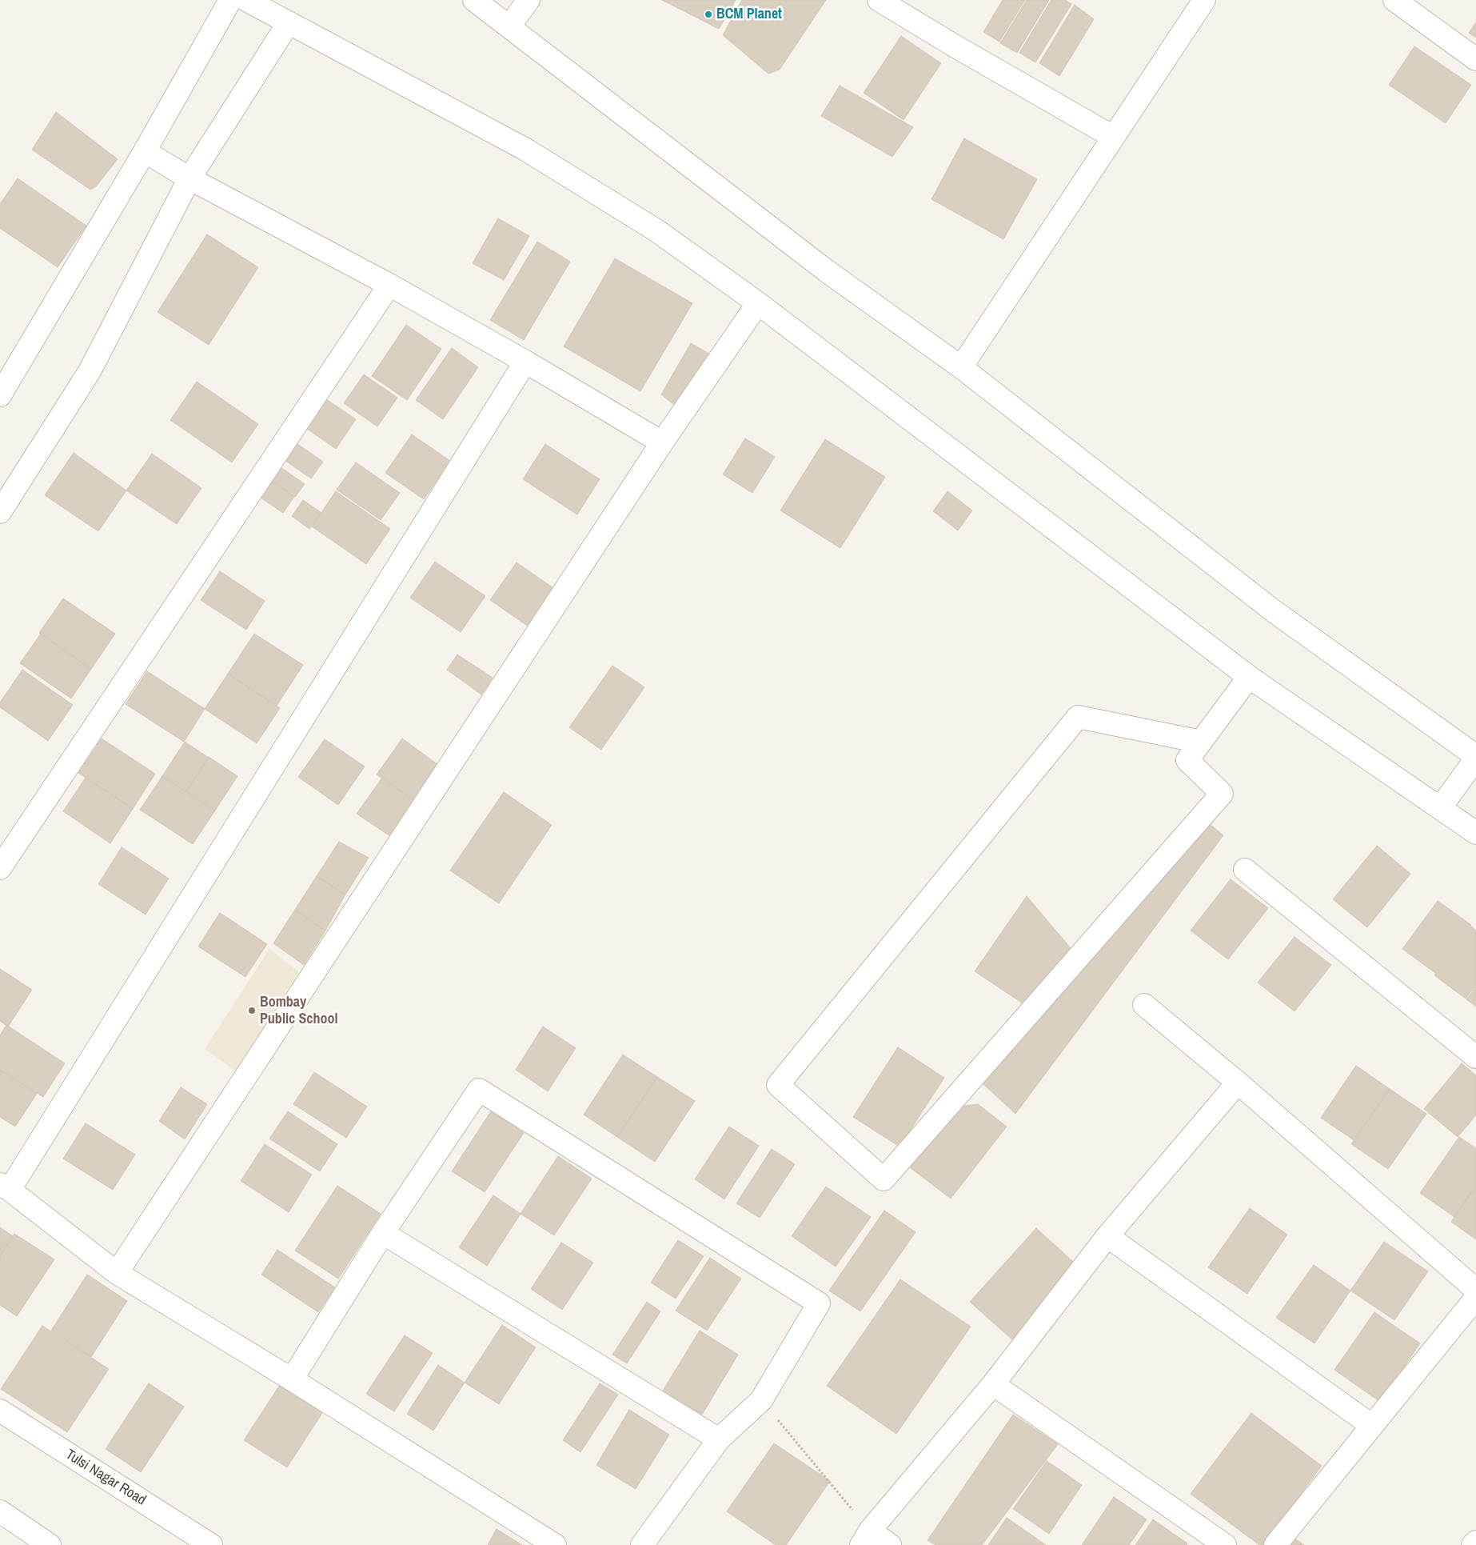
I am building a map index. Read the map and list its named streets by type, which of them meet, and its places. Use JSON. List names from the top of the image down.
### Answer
{
  "streets": {
    "street": ["Tulsi Nagar Road"]
  },
  "places": ["BCM Planet", "Bombay Public School"]
}
